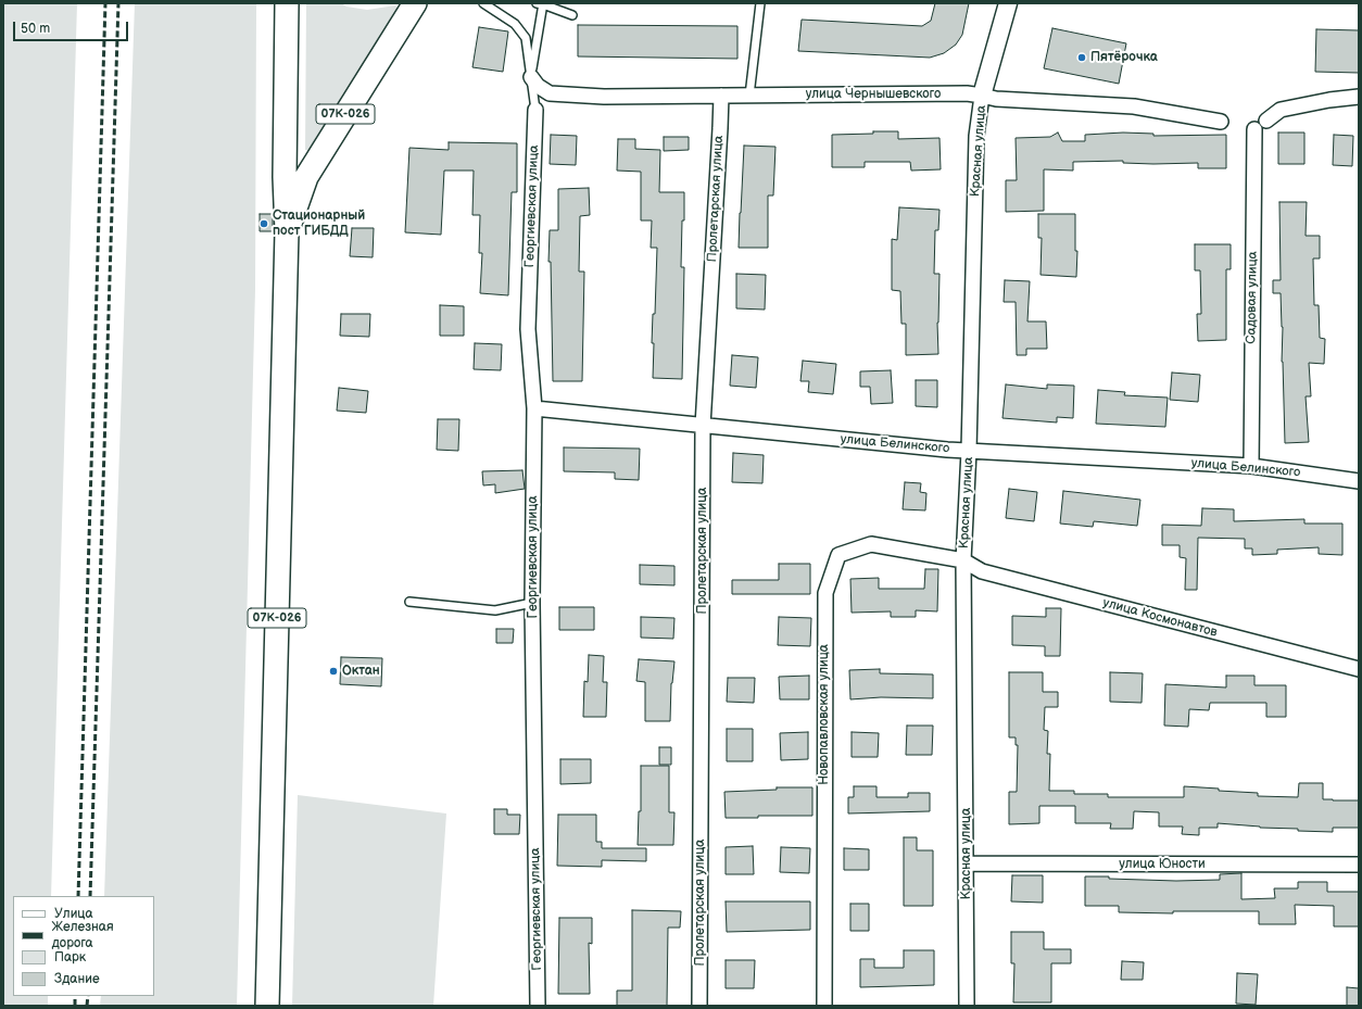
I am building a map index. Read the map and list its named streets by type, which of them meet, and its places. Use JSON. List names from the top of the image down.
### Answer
{
  "streets": {
    "main road": ["07К-026"],
    "street": [
      "улица Чернышевского",
      "Красная улица",
      "Пролетарская улица",
      "Георгиевская улица",
      "Садовая улица",
      "улица Белинского",
      "улица Космонавтов",
      "Новопавловская улица",
      "улица Юности"
    ]
  },
  "crossings": [
    ["улица Чернышевского", "Красная улица"],
    ["улица Чернышевского", "Пролетарская улица"],
    ["Красная улица", "улица Белинского"],
    ["Красная улица", "улица Космонавтов"],
    ["Красная улица", "Новопавловская улица"],
    ["Красная улица", "улица Юности"],
    ["Пролетарская улица", "улица Белинского"],
    ["Георгиевская улица", "улица Белинского"],
    ["Садовая улица", "улица Белинского"],
    ["улица Космонавтов", "Новопавловская улица"]
  ],
  "places": ["Пятёрочка", "Стационарный пост ГИБДД", "Октан"],
  "legend": [
    "Улица",
    "Железная дорога",
    "Парк",
    "Здание"
  ],
  "scale_bar": "50 m"
}
